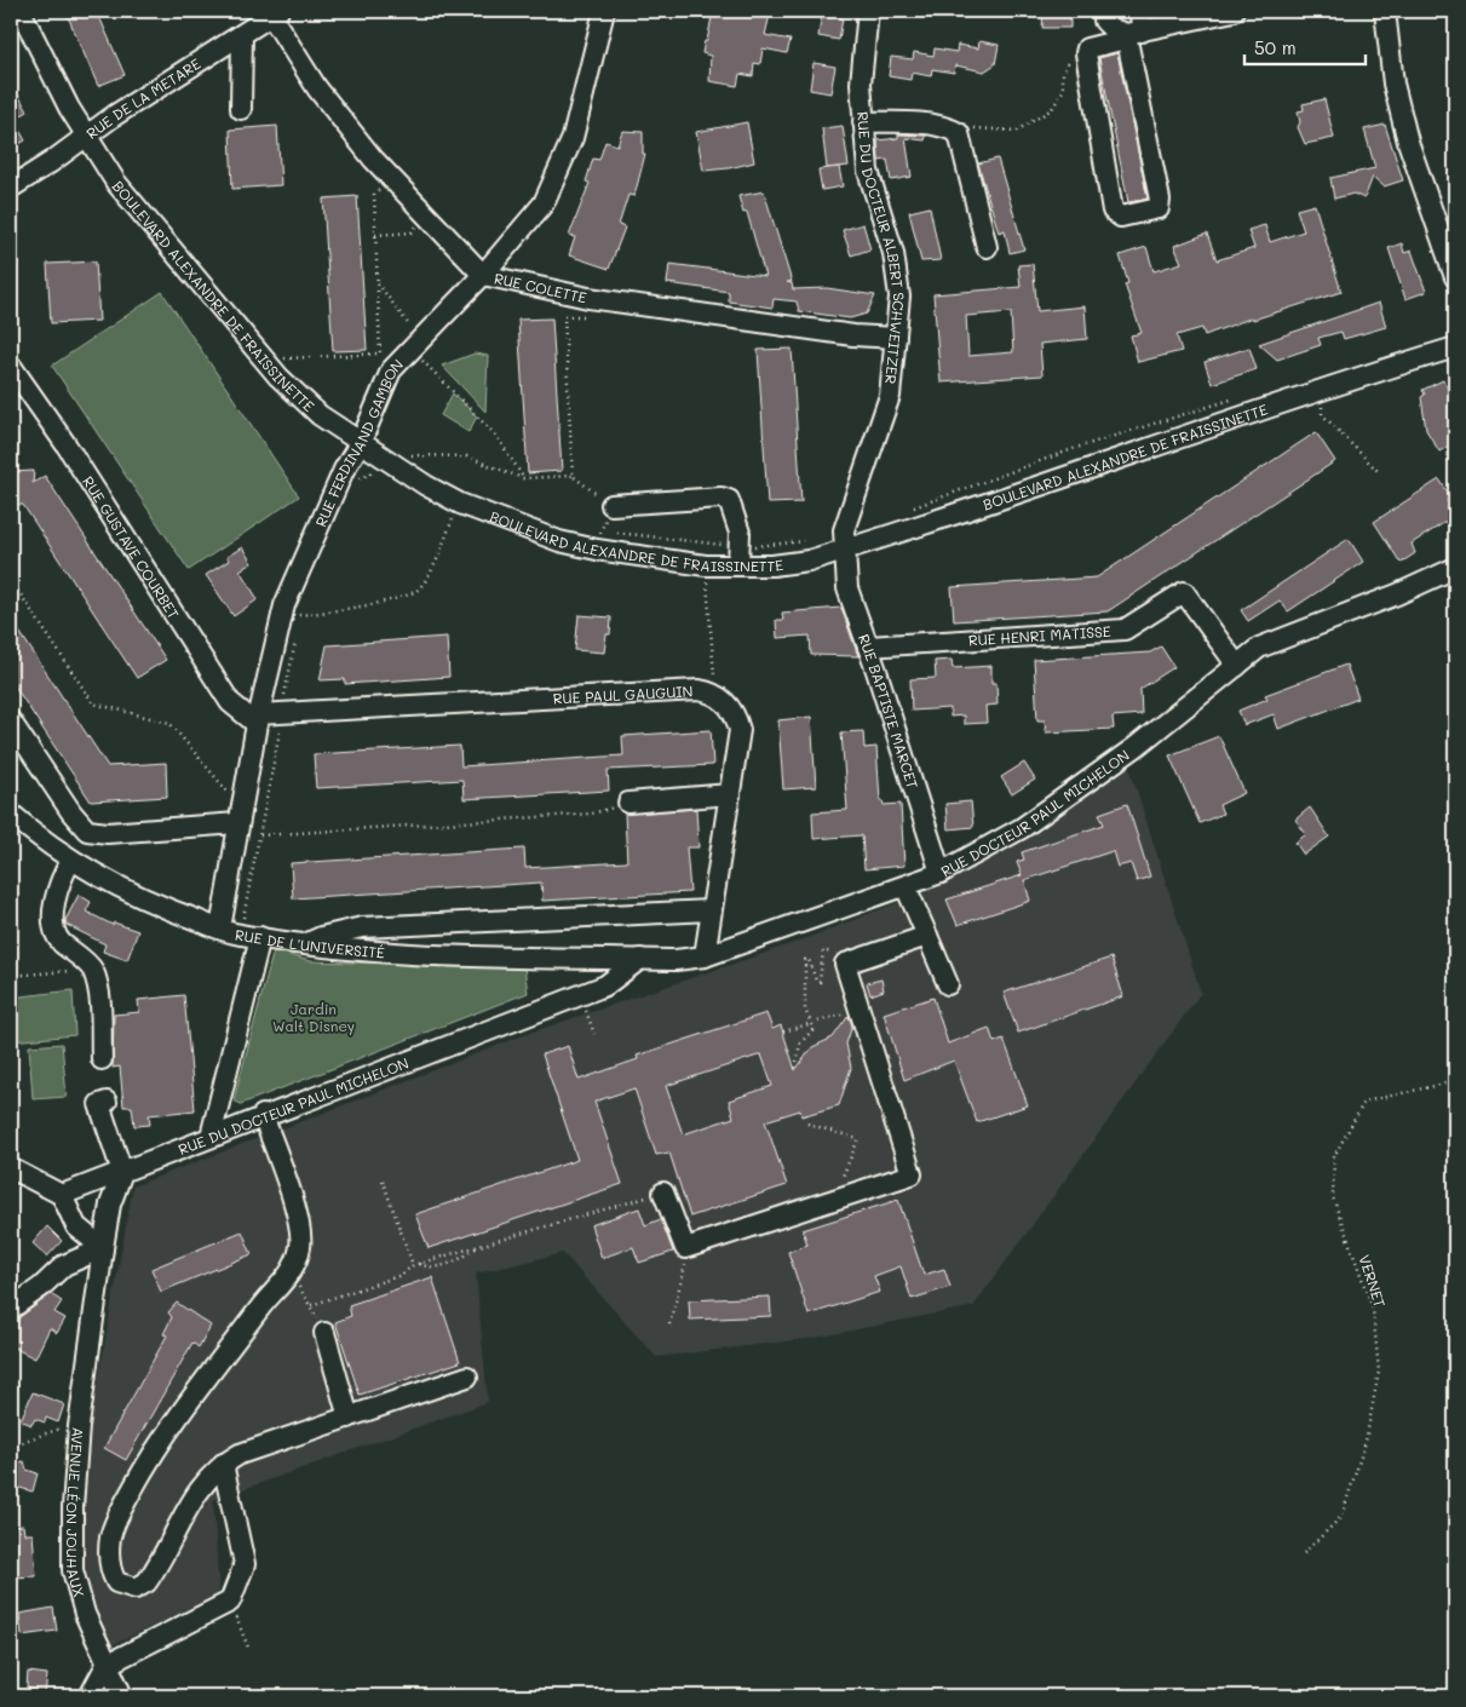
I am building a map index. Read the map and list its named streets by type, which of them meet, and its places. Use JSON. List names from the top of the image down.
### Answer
{
  "streets": {
    "street": [
      "RUE DE LA METARE",
      "RUE DU DOCTEUR ALBERT SCHWEITZER",
      "RUE COLETTE",
      "BOULEVARD ALEXANDRE DE FRAISSINETTE",
      "RUE FERDINAND GAMBON",
      "RUE GUSTAVE COURBET",
      "RUE HENRI MATISSE",
      "RUE PAUL GAUGUIN",
      "RUE BAPTISTE MARCET",
      "RUE DOCTEUR PAUL MICHELON",
      "RUE DE L'UNIVERSITÉ",
      "RUE DU DOCTEUR PAUL MICHELON",
      "AVENUE LÉON JOUHAUX"
    ],
    "path": ["VERNET"]
  },
  "crossings": [
    ["RUE DE LA METARE", "RUE COLETTE"],
    ["RUE DE LA METARE", "BOULEVARD ALEXANDRE DE FRAISSINETTE"],
    ["RUE DU DOCTEUR ALBERT SCHWEITZER", "RUE COLETTE"],
    ["RUE DU DOCTEUR ALBERT SCHWEITZER", "BOULEVARD ALEXANDRE DE FRAISSINETTE"],
    ["RUE DU DOCTEUR ALBERT SCHWEITZER", "RUE BAPTISTE MARCET"],
    ["RUE COLETTE", "RUE FERDINAND GAMBON"],
    ["BOULEVARD ALEXANDRE DE FRAISSINETTE", "RUE FERDINAND GAMBON"],
    ["BOULEVARD ALEXANDRE DE FRAISSINETTE", "RUE BAPTISTE MARCET"],
    ["RUE FERDINAND GAMBON", "RUE GUSTAVE COURBET"],
    ["RUE FERDINAND GAMBON", "RUE PAUL GAUGUIN"],
    ["RUE FERDINAND GAMBON", "RUE DE L'UNIVERSITÉ"],
    ["RUE GUSTAVE COURBET", "RUE PAUL GAUGUIN"],
    ["RUE HENRI MATISSE", "RUE BAPTISTE MARCET"],
    ["RUE HENRI MATISSE", "RUE DOCTEUR PAUL MICHELON"],
    ["RUE PAUL GAUGUIN", "RUE DOCTEUR PAUL MICHELON"],
    ["RUE BAPTISTE MARCET", "RUE DOCTEUR PAUL MICHELON"],
    ["RUE DOCTEUR PAUL MICHELON", "RUE DE L'UNIVERSITÉ"],
    ["RUE DOCTEUR PAUL MICHELON", "RUE DU DOCTEUR PAUL MICHELON"],
    ["RUE DE L'UNIVERSITÉ", "RUE DU DOCTEUR PAUL MICHELON"],
    ["RUE DU DOCTEUR PAUL MICHELON", "AVENUE LÉON JOUHAUX"]
  ],
  "parks": ["Jardin Walt Disney"],
  "scale_bar": "50 m"
}
